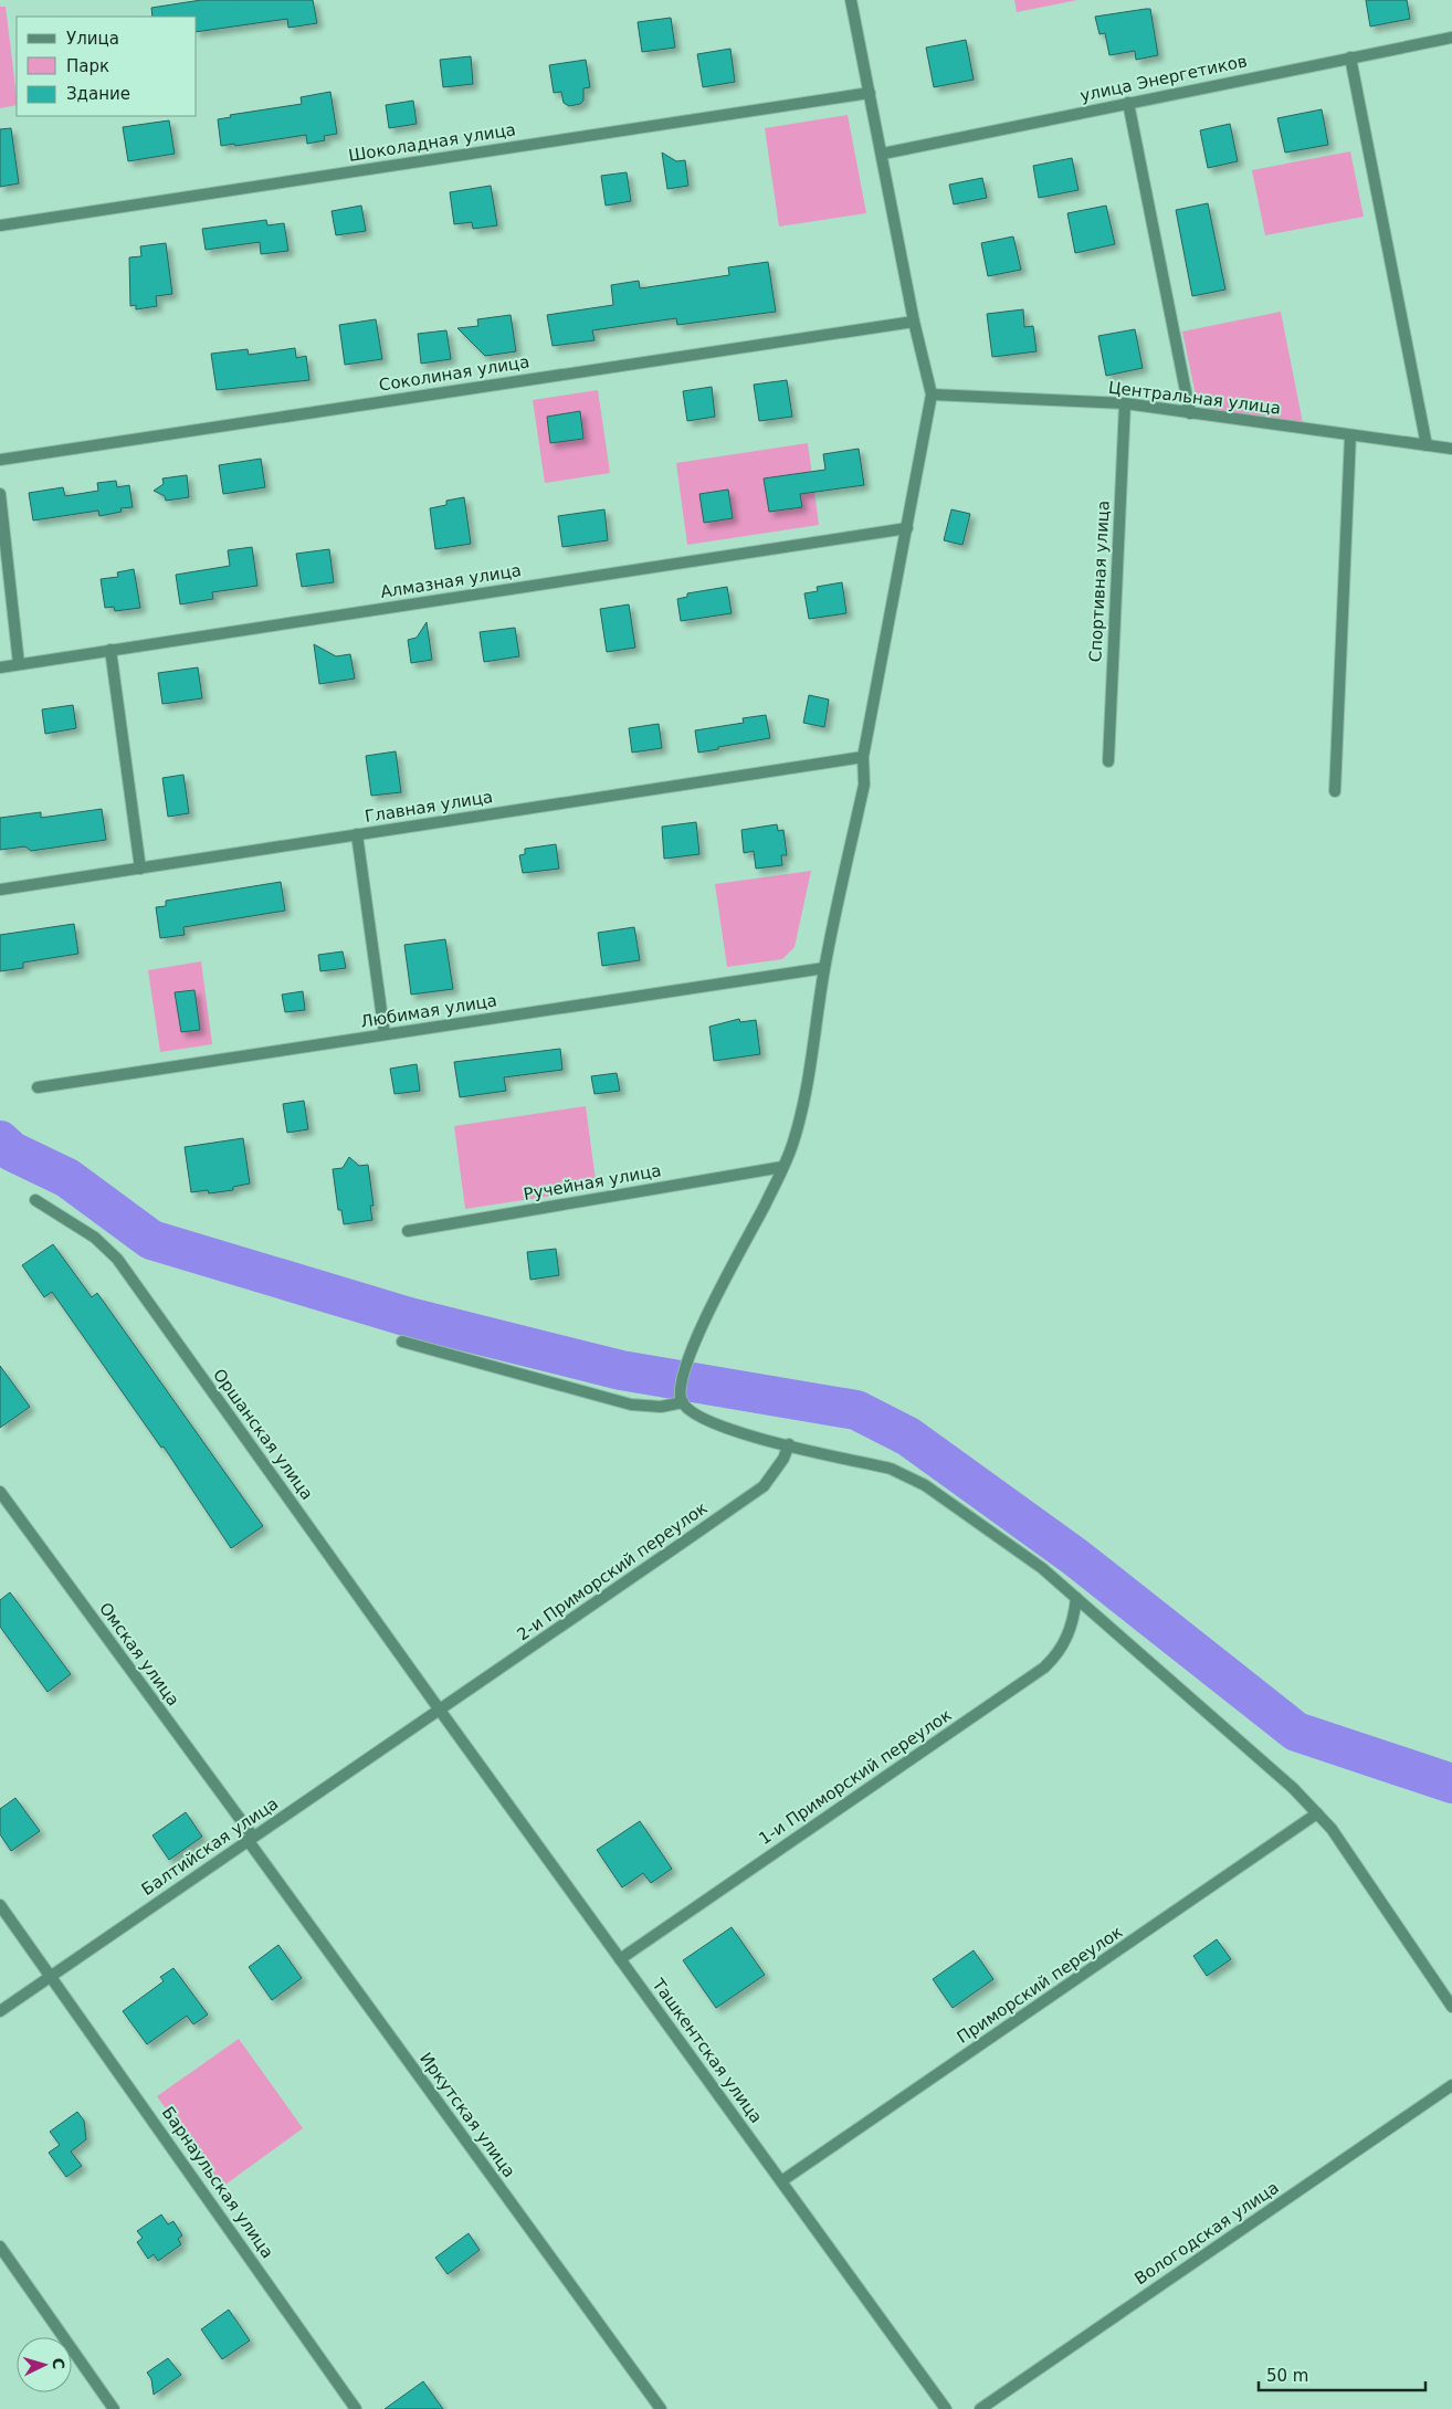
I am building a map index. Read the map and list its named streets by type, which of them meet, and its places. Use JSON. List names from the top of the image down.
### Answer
{
  "streets": {
    "street": [
      "улица Энергетиков",
      "Шоколадная улица",
      "Соколиная улица",
      "Центральная улица",
      "Алмазная улица",
      "Спортивная улица",
      "Главная улица",
      "Любимая улица",
      "Ручейная улица",
      "Оршанская улица",
      "2-и Приморский переулок",
      "Омская улица",
      "1-и Приморский переулок",
      "Балтийская улица",
      "Приморский переулок",
      "Ташкентская улица",
      "Иркутская улица",
      "Барнаульская улица",
      "Вологодская улица"
    ]
  },
  "crossings": [
    ["Центральная улица", "Спортивная улица"],
    ["Оршанская улица", "2-и Приморский переулок"],
    ["Оршанская улица", "Балтийская улица"],
    ["Оршанская улица", "Ташкентская улица"],
    ["2-и Приморский переулок", "Балтийская улица"],
    ["2-и Приморский переулок", "Ташкентская улица"],
    ["Омская улица", "Балтийская улица"],
    ["Омская улица", "Иркутская улица"],
    ["1-и Приморский переулок", "Ташкентская улица"],
    ["Балтийская улица", "Ташкентская улица"],
    ["Балтийская улица", "Иркутская улица"],
    ["Балтийская улица", "Барнаульская улица"],
    ["Приморский переулок", "Ташкентская улица"]
  ],
  "legend": ["Улица", "Парк", "Здание"],
  "scale_bar": "50 m",
  "north": "right"
}
